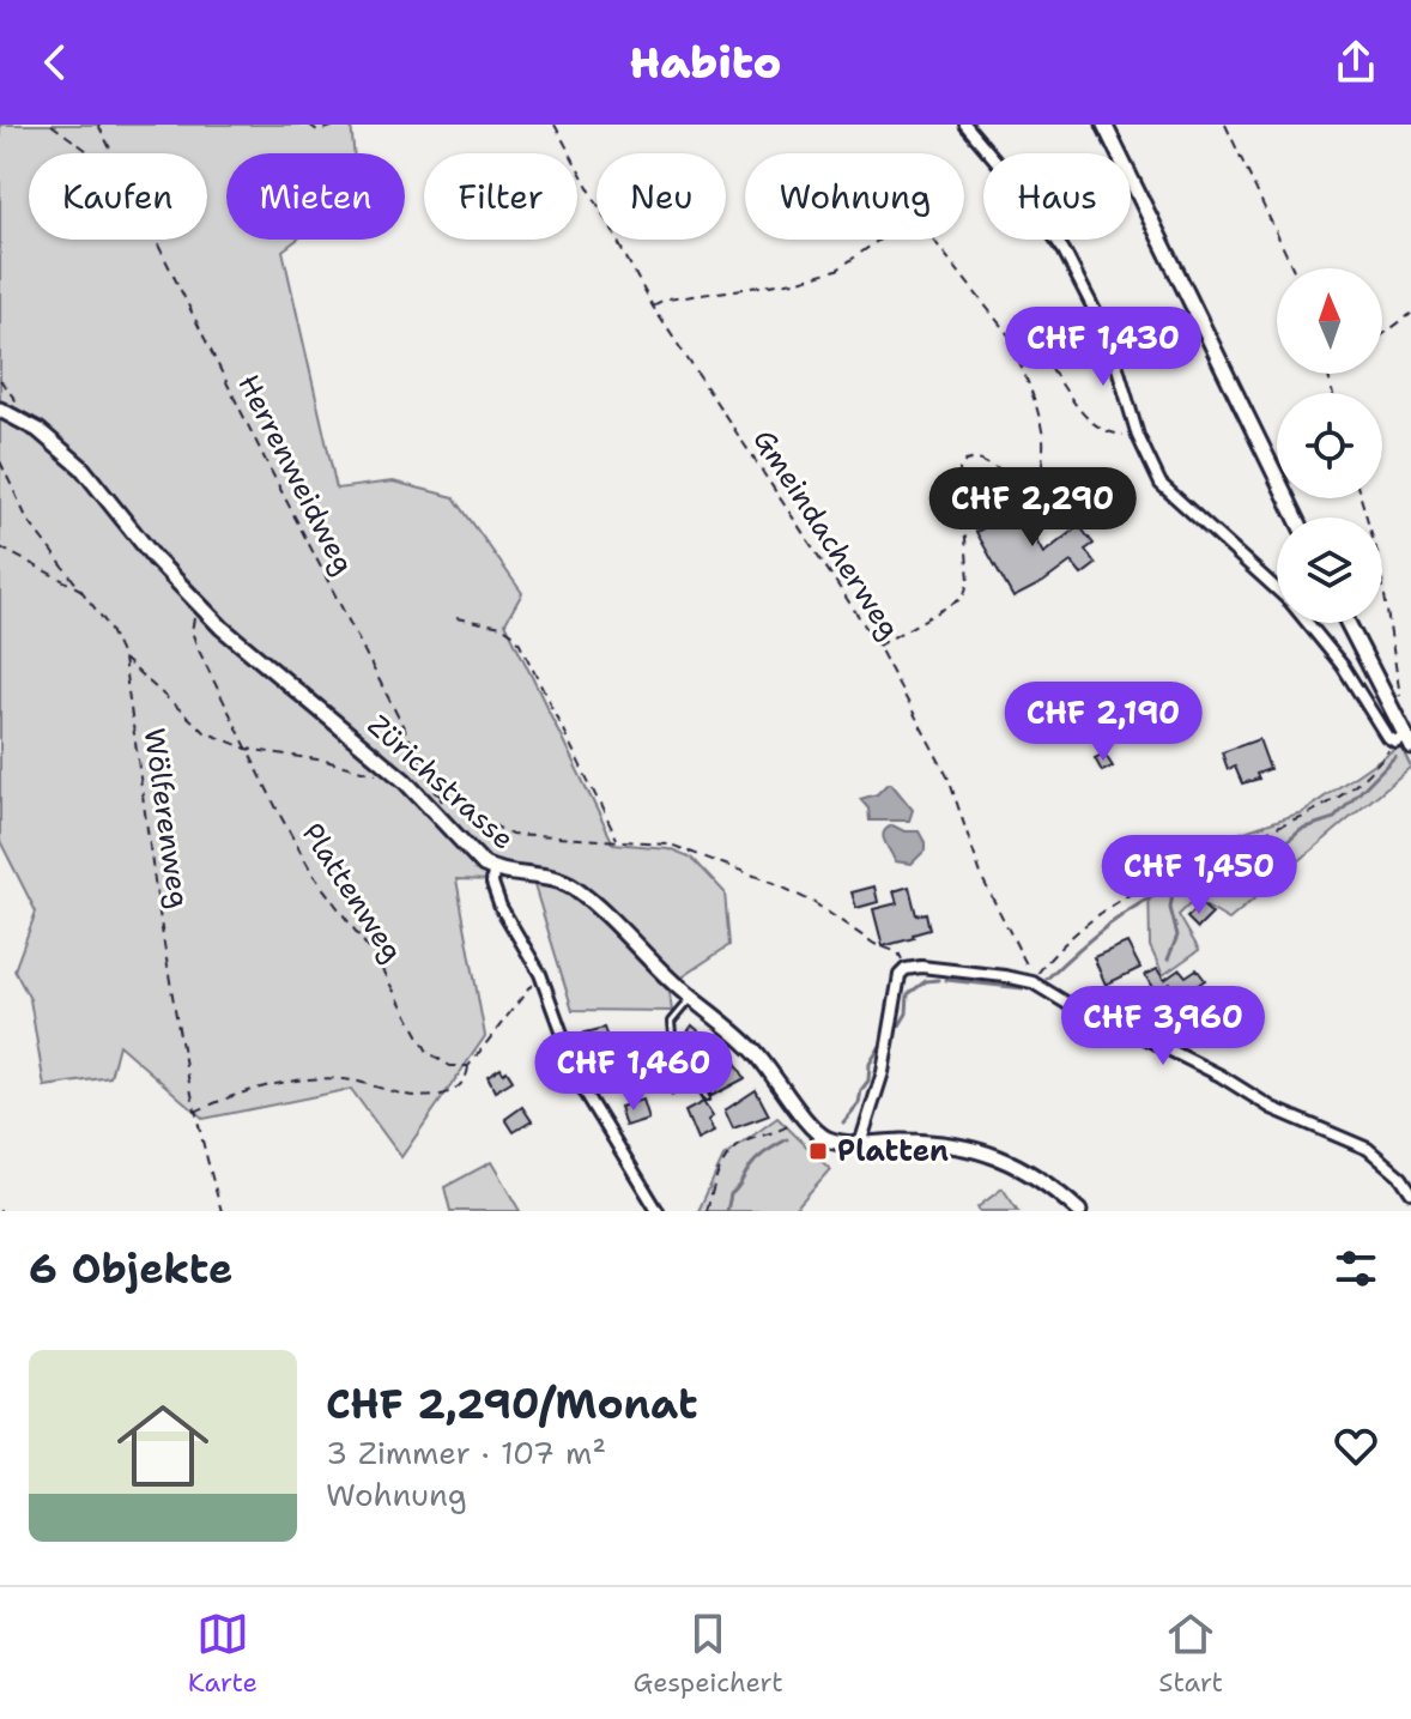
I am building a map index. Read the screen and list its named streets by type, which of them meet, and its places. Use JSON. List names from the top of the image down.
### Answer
{
  "streets": {
    "street": ["Zürichstrasse"],
    "path": [
      "Herrenweidweg",
      "Gmeindacherweg",
      "Wölferenweg",
      "Plattenweg"
    ]
  },
  "crossings": [
    ["Zürichstrasse", "Plattenweg"]
  ],
  "places": {
    "transit": ["Platten"]
  },
  "north": "top",
  "page": {
    "header": "Habito",
    "chip": [
      "Kaufen",
      "Mieten",
      "Filter",
      "Neu",
      "Wohnung",
      "Haus"
    ],
    "price": [
      "CHF 1,430",
      "CHF 2,290",
      "CHF 2,190",
      "CHF 1,450",
      "CHF 3,960",
      "CHF 1,460"
    ],
    "heading": "6 Objekte",
    "list": [
      {
        "name": "CHF 2,290/Monat",
        "note": "3 Zimmer · 107 m² · Wohnung"
      }
    ],
    "tabs": ["Karte", "Gespeichert", "Start"]
  }
}
